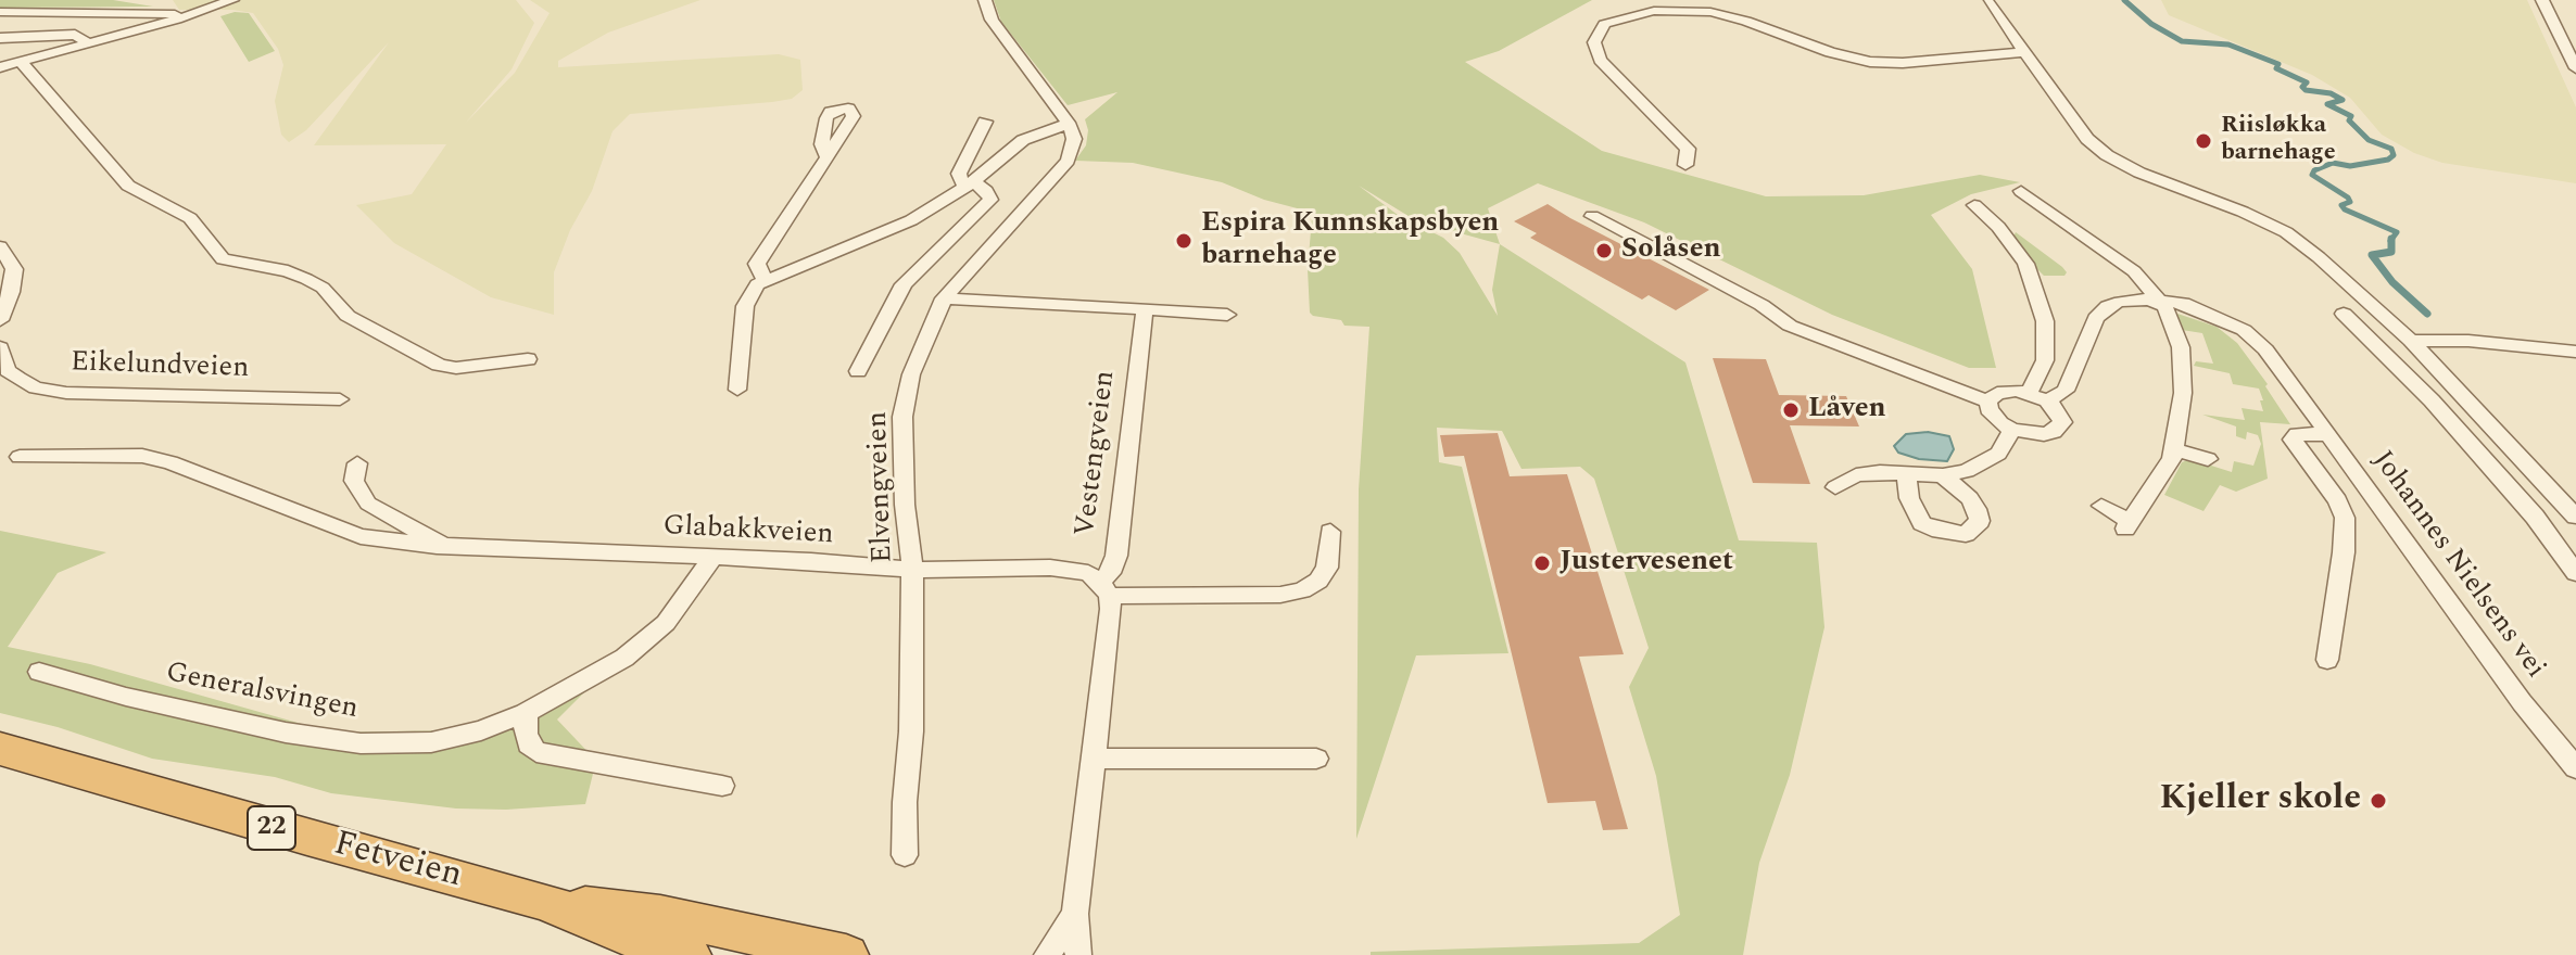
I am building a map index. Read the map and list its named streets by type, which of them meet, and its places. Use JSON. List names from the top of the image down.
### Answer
{
  "streets": {
    "highway": ["22", "Fetveien"],
    "street": [
      "Eikelundveien",
      "Vestengveien",
      "Elvengveien",
      "Glabakkveien",
      "Johannes Nielsens vei",
      "Generalsvingen"
    ]
  },
  "crossings": [
    ["Vestengveien", "Glabakkveien"],
    ["Elvengveien", "Glabakkveien"],
    ["Glabakkveien", "Generalsvingen"]
  ],
  "places": [
    "Riisløkka barnehage",
    "Espira Kunnskapsbyen barnehage",
    "Solåsen",
    "Låven",
    "Justervesenet",
    "Kjeller skole"
  ]
}
